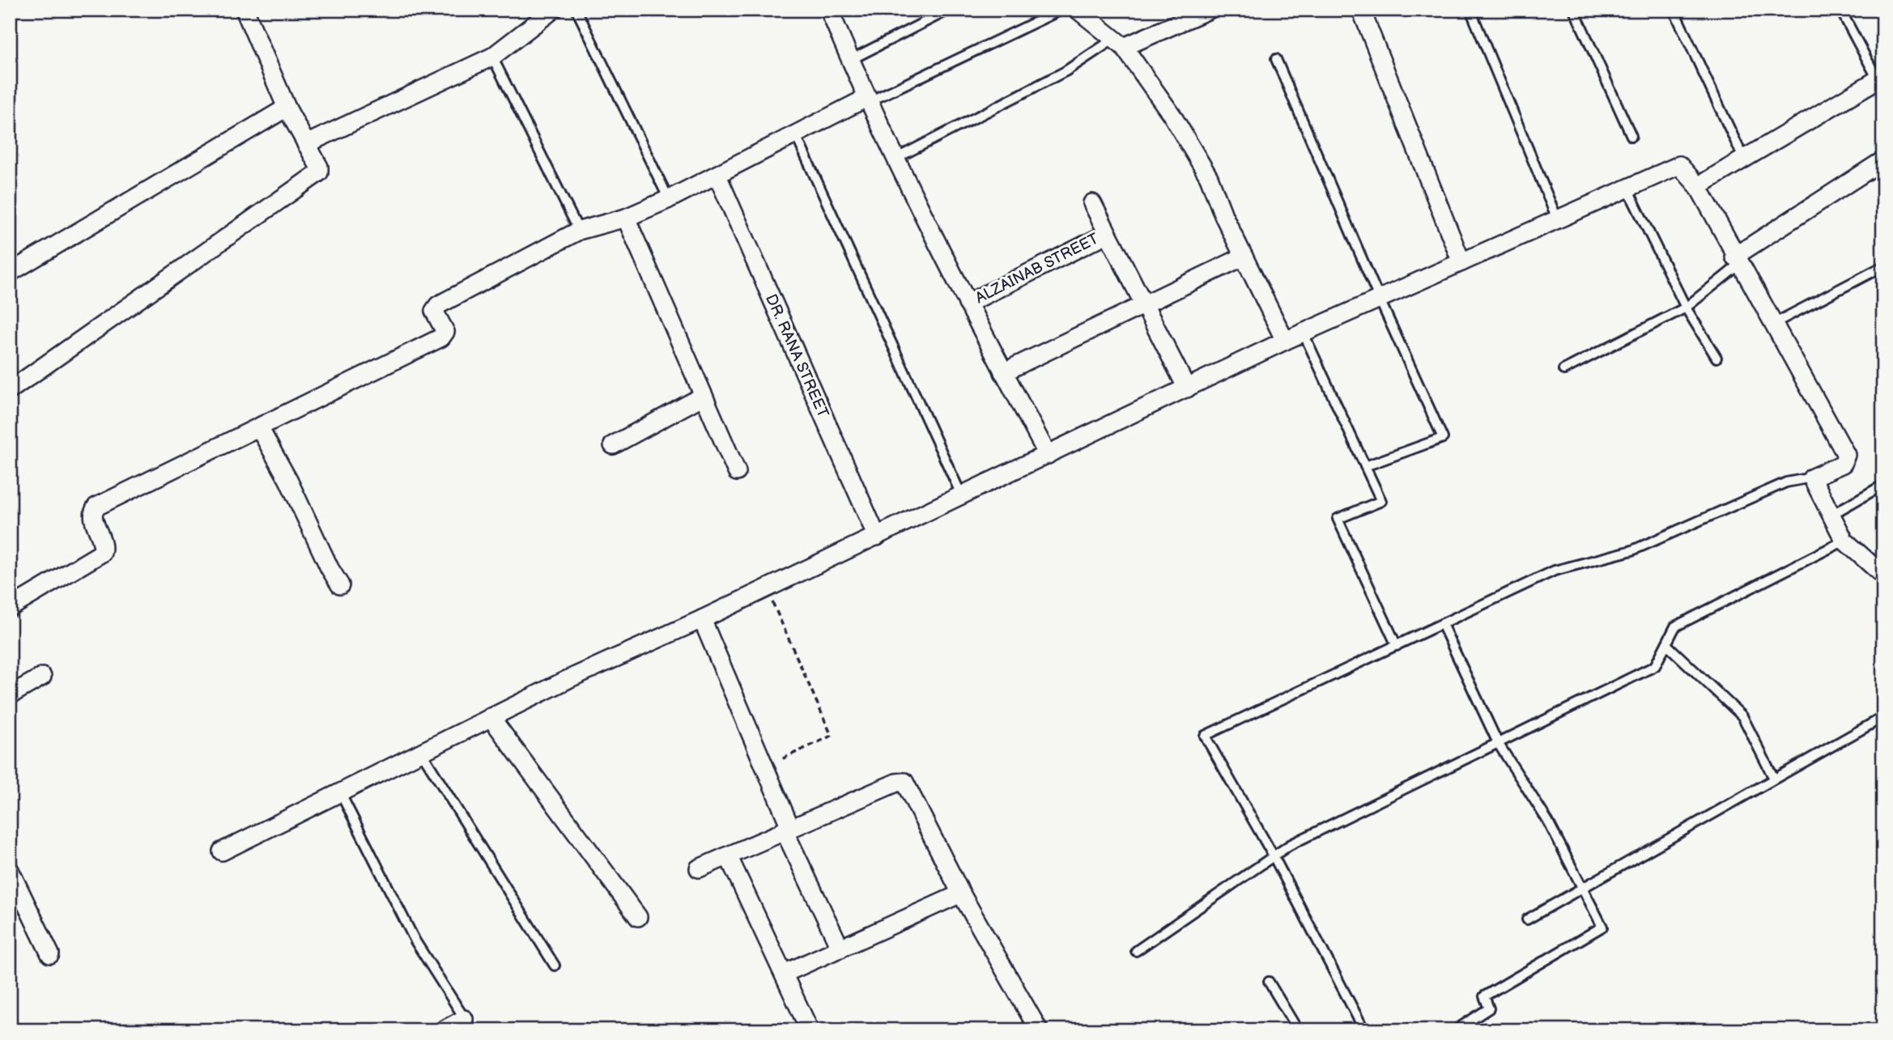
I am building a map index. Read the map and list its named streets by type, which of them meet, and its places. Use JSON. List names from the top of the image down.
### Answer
{
  "streets": {
    "street": ["ALZAINAB STREET", "DR. RANA STREET"]
  }
}
